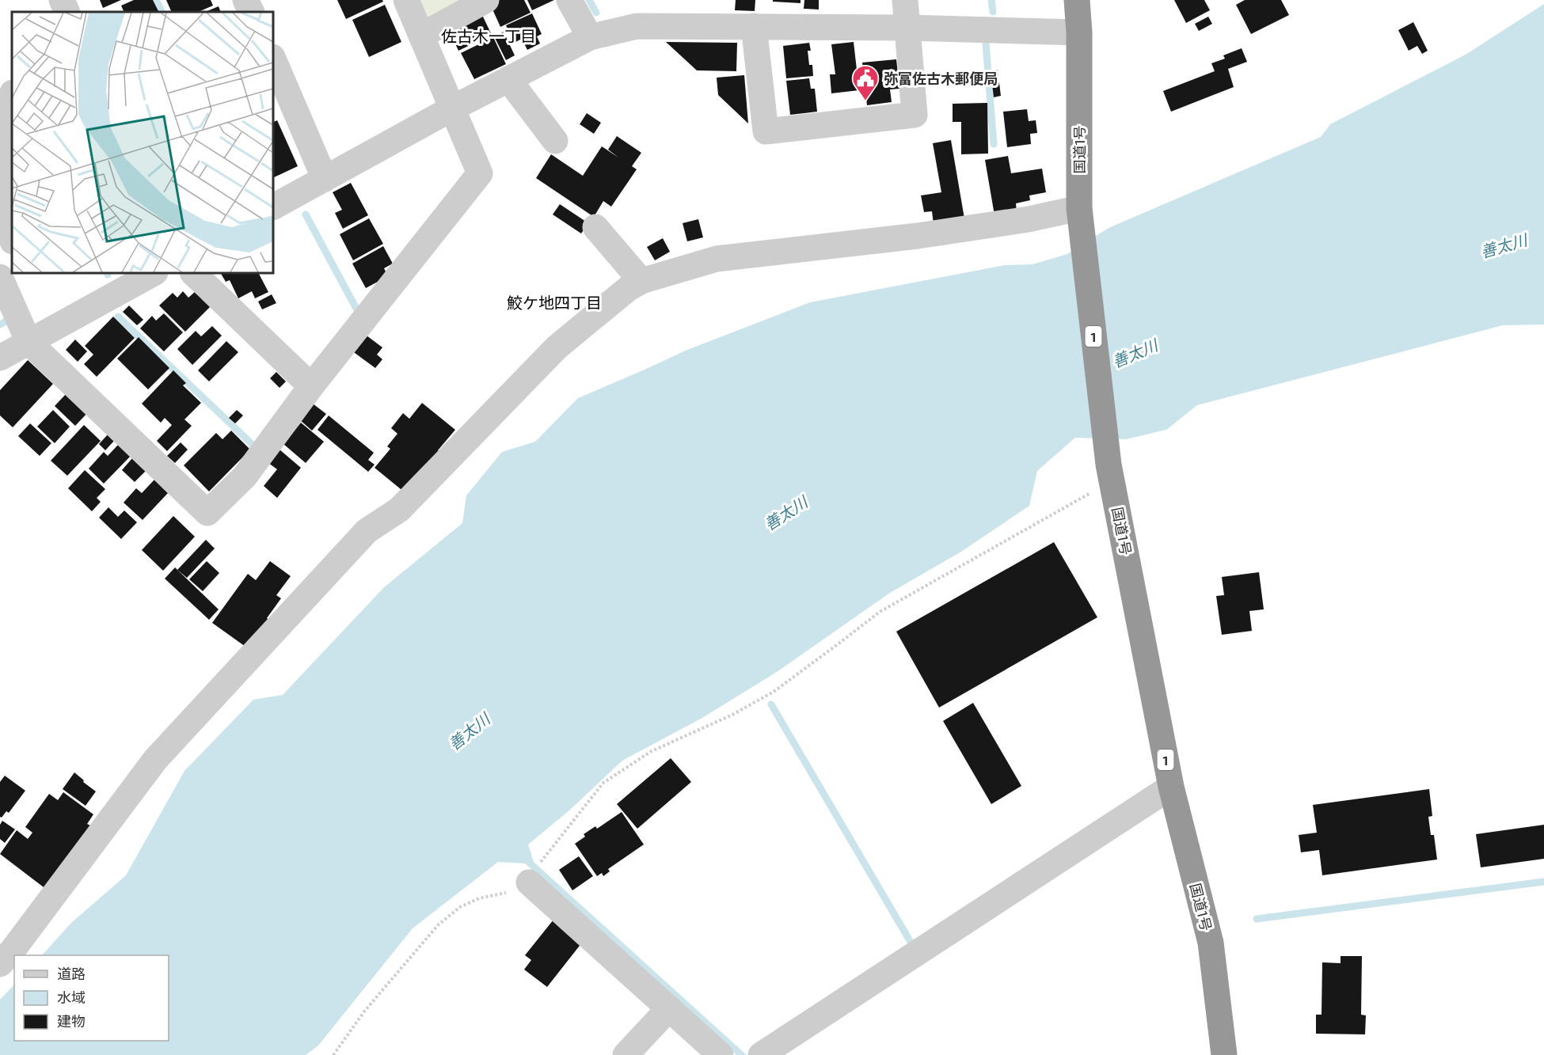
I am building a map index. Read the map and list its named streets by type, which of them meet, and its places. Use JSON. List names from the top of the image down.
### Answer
{
  "streets": {
    "highway": ["国道1号", "1"]
  },
  "districts": ["佐古木一丁目", "鮫ケ地四丁目"],
  "water": ["善太川"],
  "places": {
    "public building": ["弥富佐古木郵便局"]
  },
  "legend": ["道路", "水域", "建物"]
}
